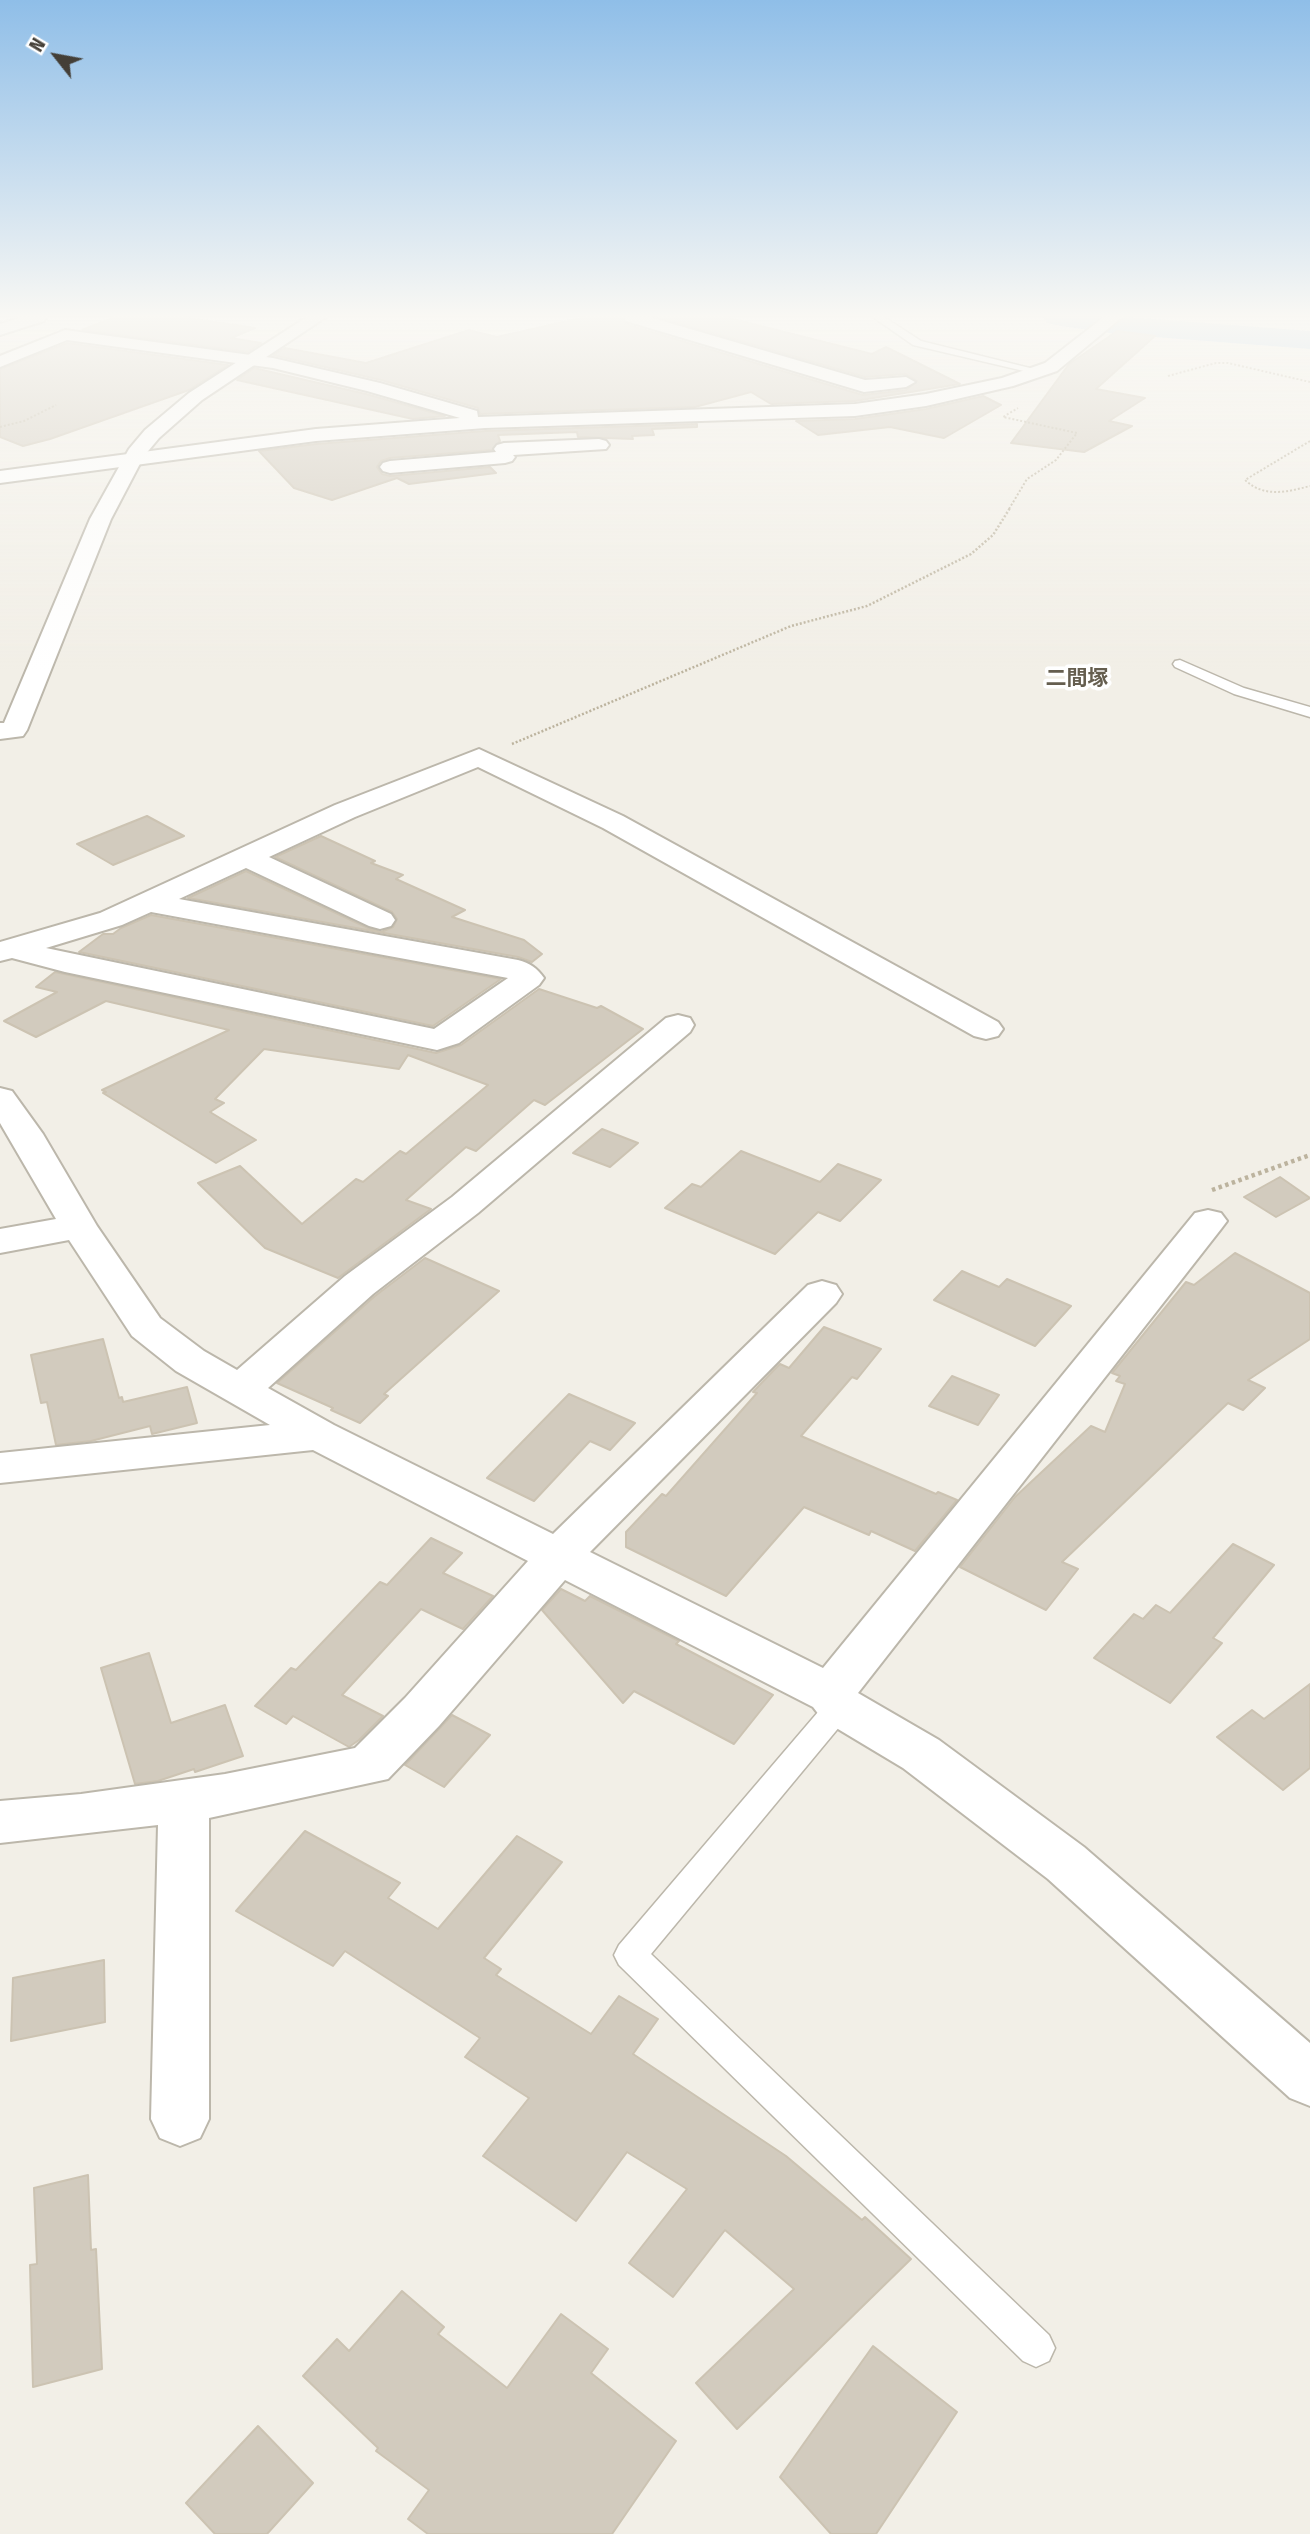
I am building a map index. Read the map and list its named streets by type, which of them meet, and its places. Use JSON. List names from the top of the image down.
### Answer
{
  "districts": ["二間塚"],
  "north": "top left"
}
